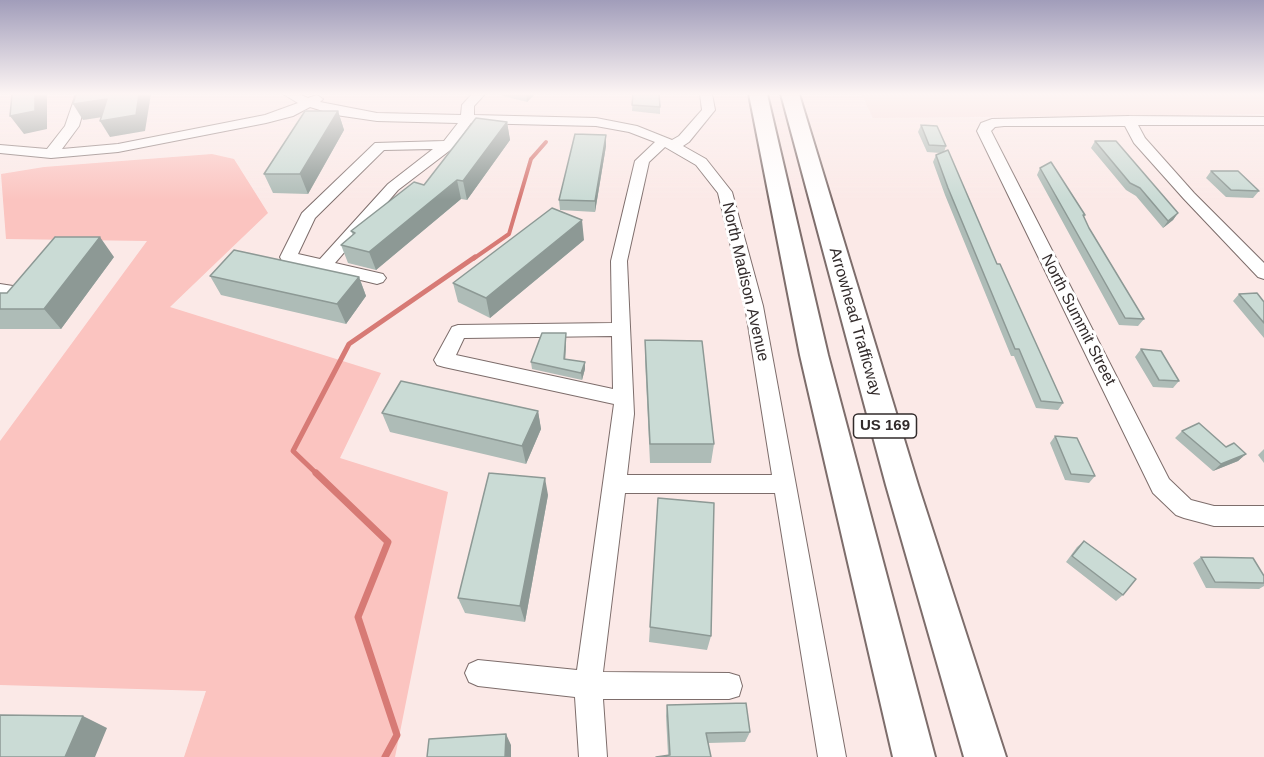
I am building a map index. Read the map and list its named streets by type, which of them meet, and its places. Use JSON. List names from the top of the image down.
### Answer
{
  "streets": {
    "highway": ["Arrowhead Trafficway", "US 169"],
    "street": ["North Madison Avenue", "North Summit Street"]
  }
}
